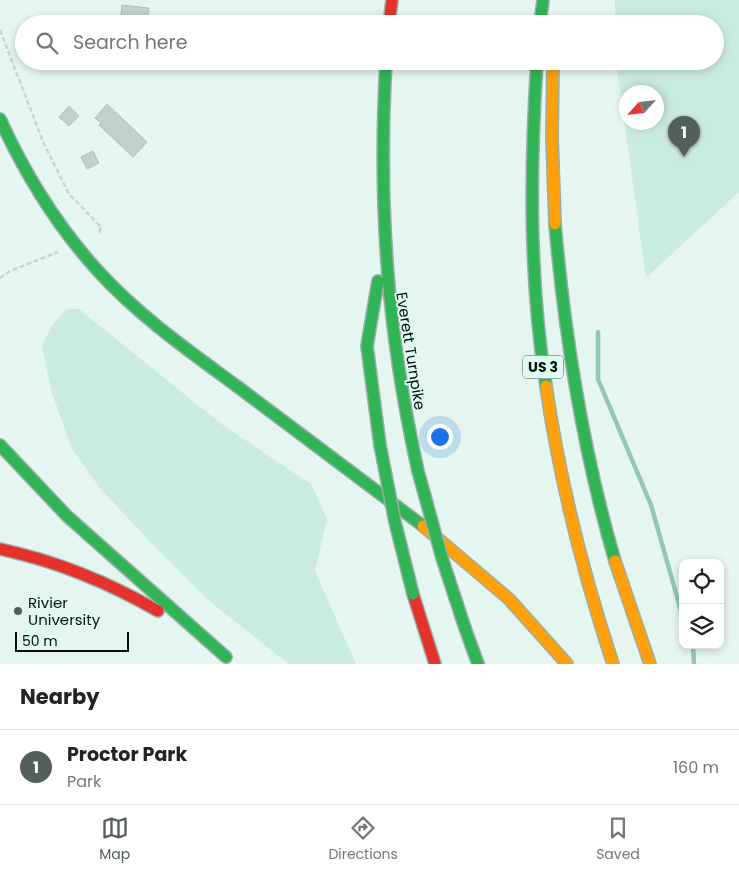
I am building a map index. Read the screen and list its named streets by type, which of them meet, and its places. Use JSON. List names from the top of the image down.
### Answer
{
  "streets": {
    "highway": ["Everett Turnpike", "US 3"]
  },
  "places": ["Rivier University"],
  "scale_bar": "50 m",
  "north": "bottom left",
  "page": {
    "search": "Search here",
    "pins": "1",
    "scale": "50 m",
    "heading": "Nearby",
    "list": [
      {
        "mark": "1",
        "name": "Proctor Park",
        "note": "Park",
        "value": "160 m"
      }
    ],
    "nav": ["Map", "Directions", "Saved"]
  }
}
